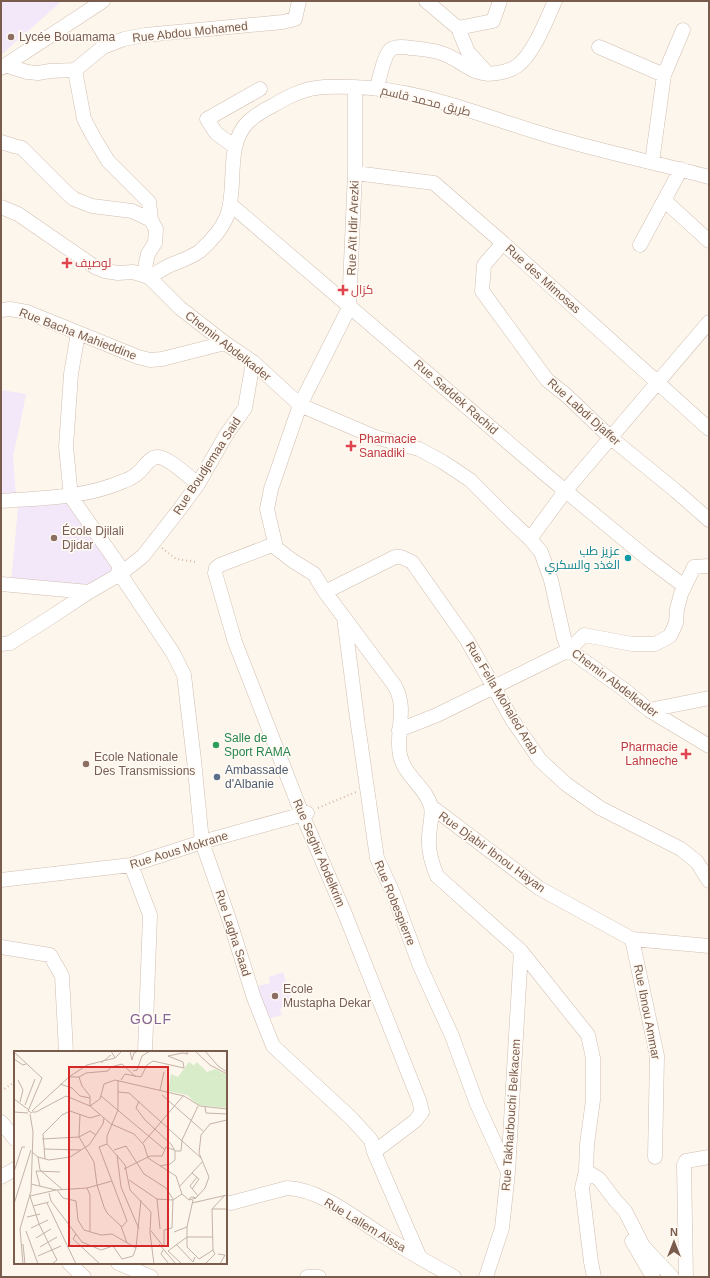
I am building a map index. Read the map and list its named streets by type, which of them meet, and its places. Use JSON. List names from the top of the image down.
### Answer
{
  "streets": {
    "street": [
      "Rue Abdou Mohamed",
      "طريق محمد قاسم",
      "Rue Aït Idir Arezki",
      "Rue des Mimosas",
      "Rue Bacha Mahieddine",
      "Chemin Abdelkader",
      "Rue Saddek Rachid",
      "Rue Labdi Djaffer",
      "Rue Boudjemaa Said",
      "Rue Fella Mohaled Arab",
      "Rue Aous Mokrane",
      "Rue Djabir Ibnou Hayan",
      "Rue Seghir Abdelkrim",
      "Rue Robespierre",
      "Rue Lagha Saad",
      "Rue Ibnou Ammar",
      "Rue Takharbouchi Belkacem",
      "Rue Lallem Aissa"
    ]
  },
  "crossings": [
    ["طريق محمد قاسم", "Rue Aït Idir Arezki"],
    ["طريق محمد قاسم", "Chemin Abdelkader"],
    ["طريق محمد قاسم", "Rue Saddek Rachid"],
    ["Rue Aït Idir Arezki", "Rue des Mimosas"],
    ["Rue Aït Idir Arezki", "Chemin Abdelkader"],
    ["Rue Aït Idir Arezki", "Rue Saddek Rachid"],
    ["Rue Aït Idir Arezki", "Rue Seghir Abdelkrim"],
    ["Rue des Mimosas", "Rue Labdi Djaffer"],
    ["Rue Bacha Mahieddine", "Chemin Abdelkader"],
    ["Chemin Abdelkader", "Rue Boudjemaa Said"],
    ["Rue Boudjemaa Said", "Rue Lagha Saad"],
    ["Rue Aous Mokrane", "Rue Seghir Abdelkrim"],
    ["Rue Aous Mokrane", "Rue Lagha Saad"],
    ["Rue Djabir Ibnou Hayan", "Rue Ibnou Ammar"],
    ["Rue Seghir Abdelkrim", "Rue Lagha Saad"],
    ["Rue Robespierre", "Rue Takharbouchi Belkacem"],
    ["Rue Lagha Saad", "Rue Lallem Aissa"]
  ],
  "districts": ["GOLF"],
  "places": {
    "other": [
      "Lycée Bouamama",
      "École Djilali Djidar",
      "عزيز طب الغذد والسكري",
      "Salle de Sport RAMA",
      "Ecole Nationale Des Transmissions",
      "Ambassade d'Albanie",
      "Ecole Mustapha Dekar"
    ],
    "health": [
      "لوصيف",
      "كزال",
      "Pharmacie Sanadiki",
      "Pharmacie Lahneche"
    ]
  },
  "north": "top"
}
